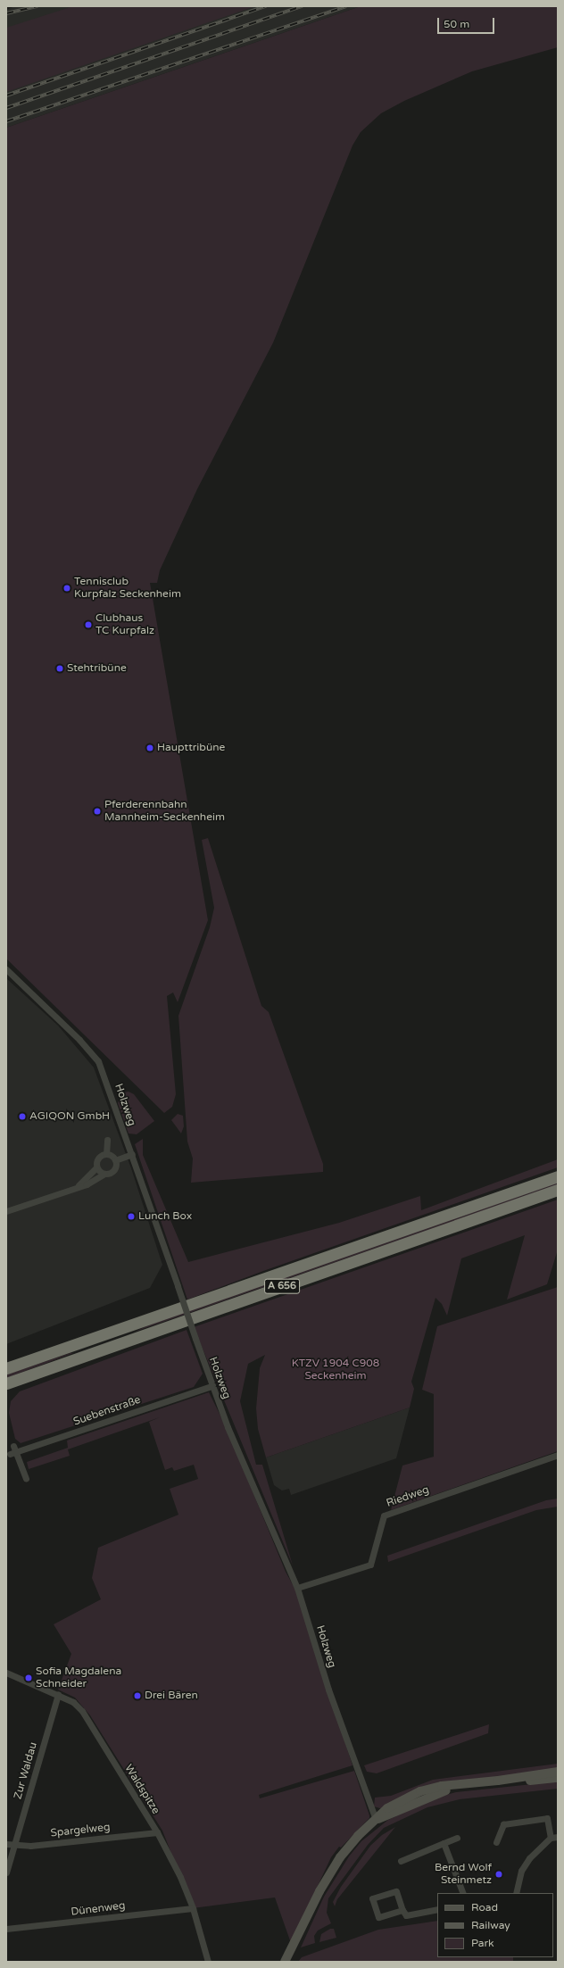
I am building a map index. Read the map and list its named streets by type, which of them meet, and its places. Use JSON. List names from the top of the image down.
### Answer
{
  "streets": {
    "highway": ["A 656"],
    "street": [
      "Holzweg",
      "Suebenstraße",
      "Riedweg",
      "Zur Waldau",
      "Waldspitze",
      "Spargelweg",
      "Dünenweg"
    ]
  },
  "crossings": [
    ["Holzweg", "Suebenstraße"],
    ["Holzweg", "Riedweg"],
    ["Zur Waldau", "Waldspitze"],
    ["Zur Waldau", "Spargelweg"],
    ["Waldspitze", "Spargelweg"],
    ["Waldspitze", "Dünenweg"]
  ],
  "parks": ["KTZV 1904 C908 Seckenheim"],
  "places": [
    "Tennisclub Kurpfalz Seckenheim",
    "Clubhaus TC Kurpfalz",
    "Stehtribüne",
    "Haupttribüne",
    "Pferderennbahn Mannheim-Seckenheim",
    "AGIQON GmbH",
    "Lunch Box",
    "Sofia Magdalena Schneider",
    "Drei Bären",
    "Bernd Wolf Steinmetz"
  ],
  "legend": ["Road", "Railway", "Park"],
  "scale_bar": "50 m"
}
